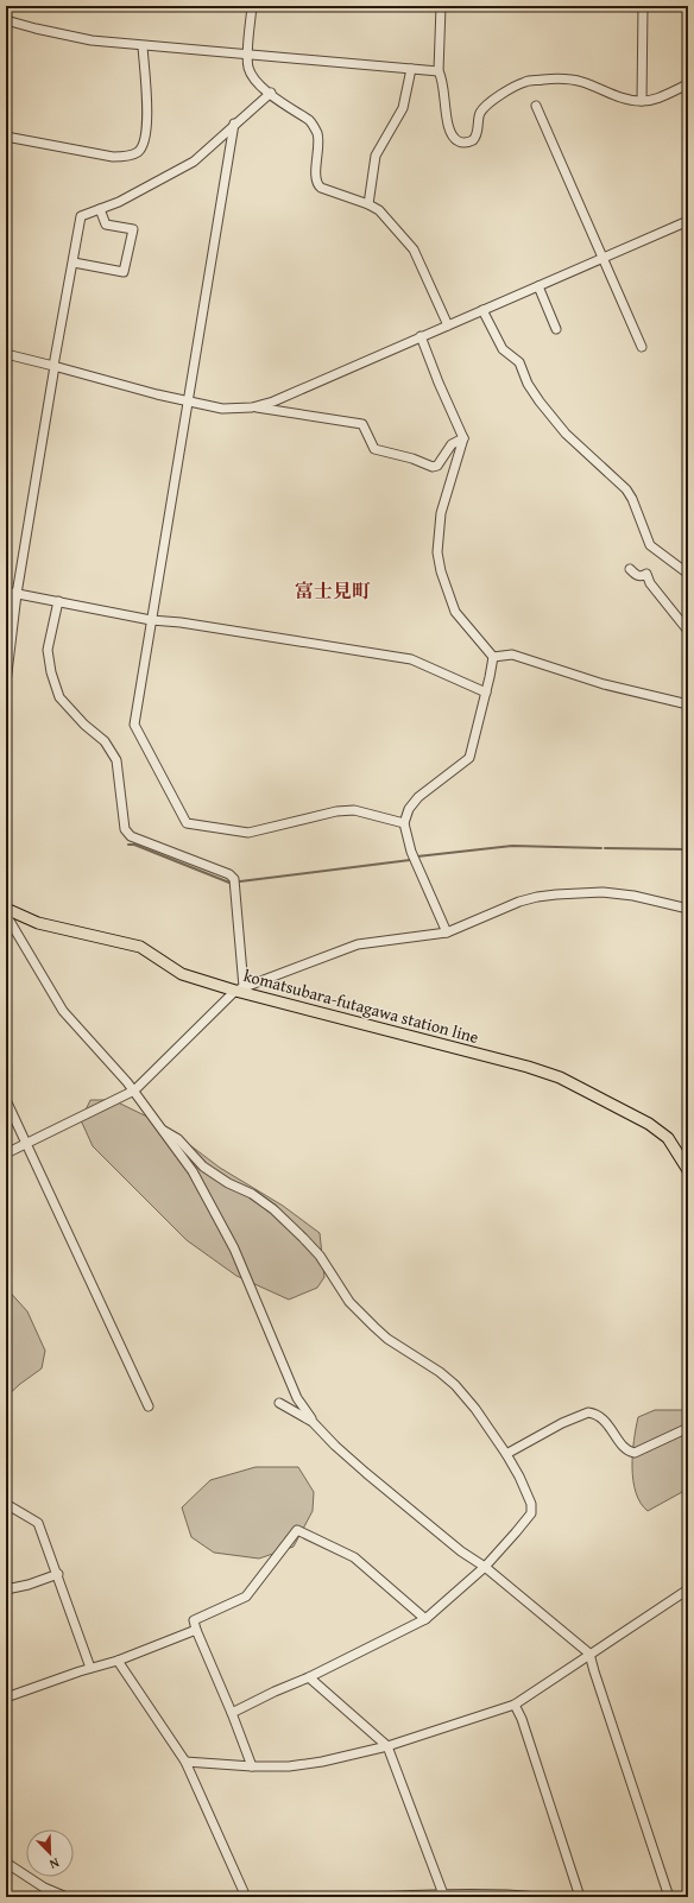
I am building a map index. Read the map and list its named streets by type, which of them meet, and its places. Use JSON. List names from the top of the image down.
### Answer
{
  "streets": {
    "main road": ["komatsubara-futagawa station line"]
  },
  "districts": ["富士見町"],
  "north": "bottom right"
}
